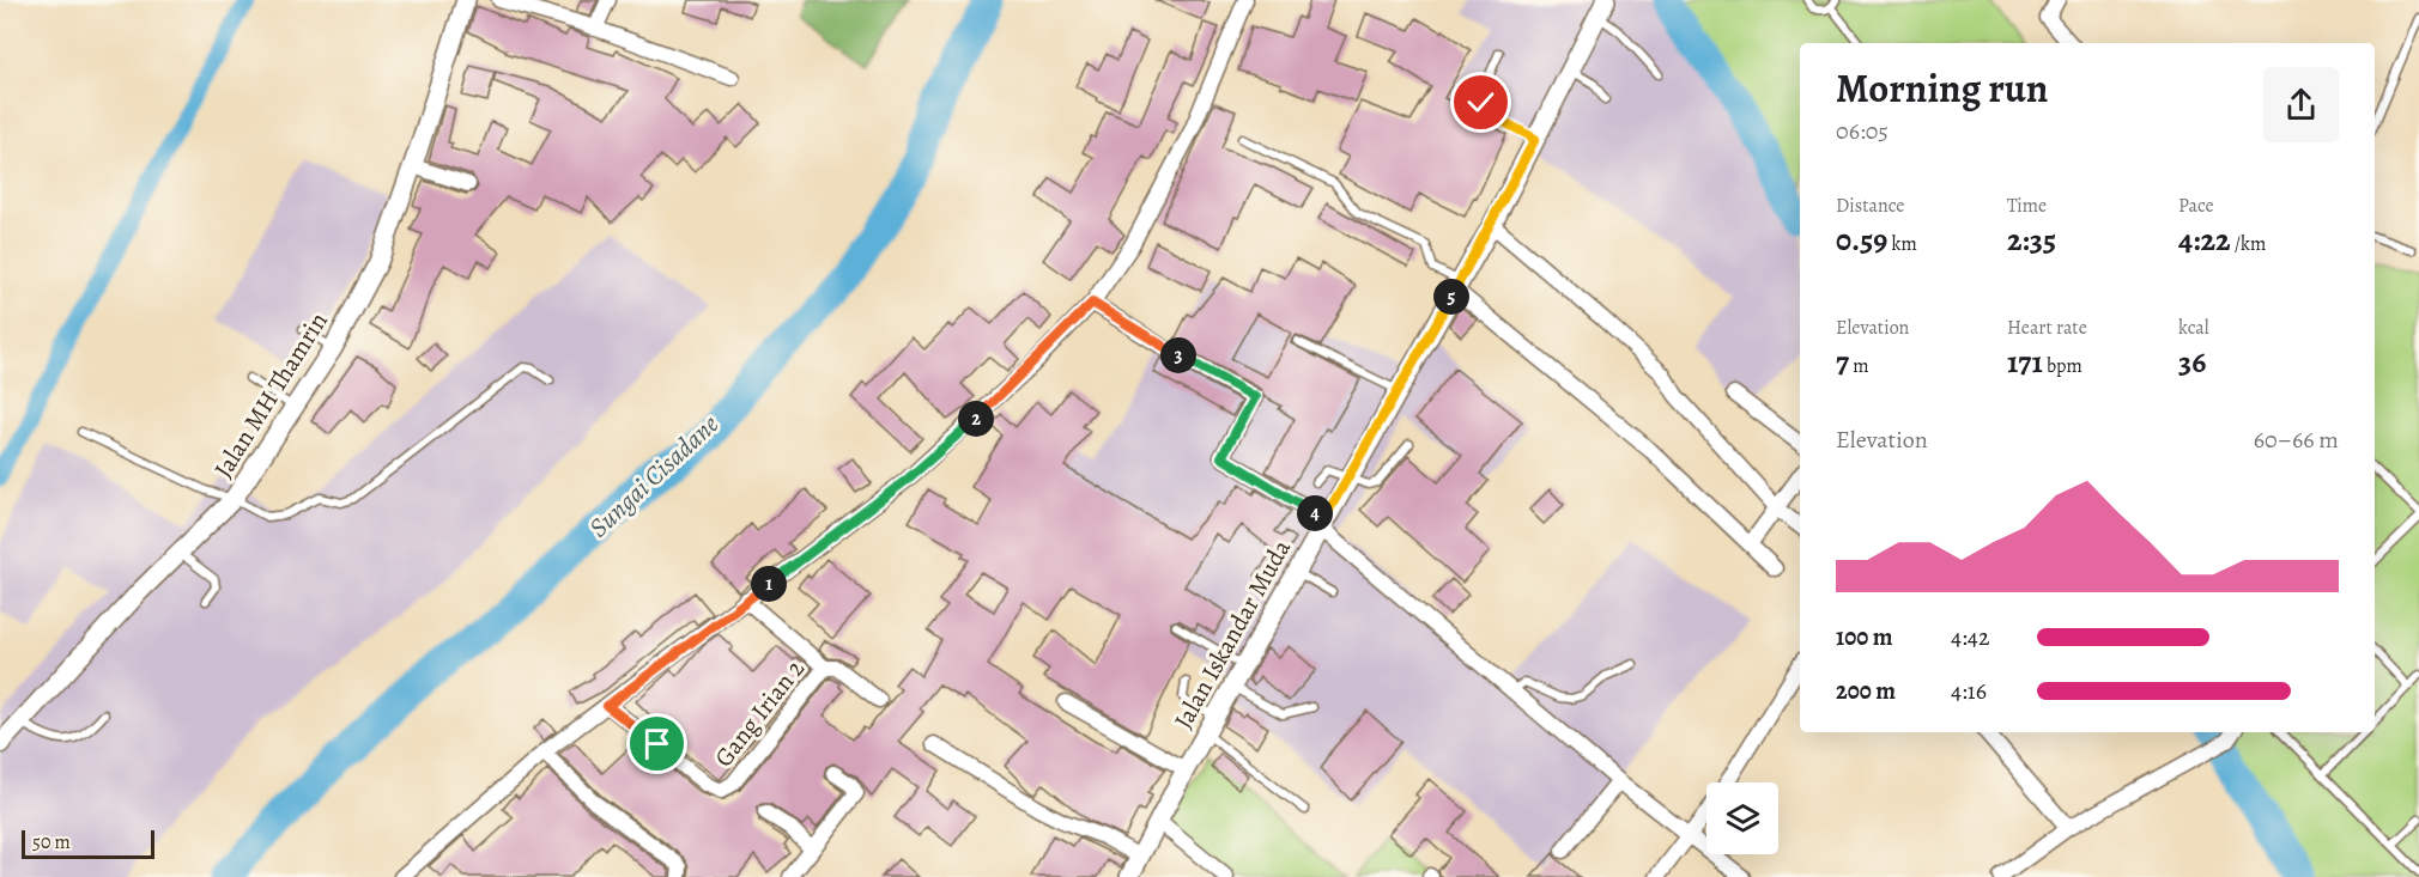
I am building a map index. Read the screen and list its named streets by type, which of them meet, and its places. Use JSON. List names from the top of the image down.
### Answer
{
  "streets": {
    "street": ["Jalan MH Thamrin", "Jalan Iskandar Muda", "Gang Irian 2"]
  },
  "water": ["Sungai Cisadane"],
  "scale_bar": "50 m",
  "page": {
    "heading": ["Morning run", "06:05"],
    "stats": [
      ["Distance", "0.59 km"],
      ["Time", "2:35"],
      ["Pace", "4:22 /km"],
      ["Elevation", "7 m"],
      ["Heart rate", "171 bpm"],
      ["kcal", "36"]
    ],
    "pins": [
      "5",
      "3",
      "2",
      "4",
      "1"
    ],
    "chart": ["Elevation", "60–66 m"],
    "list": [
      {
        "name": "100 m",
        "note": "4:42"
      },
      {
        "name": "200 m",
        "note": "4:16"
      }
    ],
    "scale": "50 m"
  }
}
